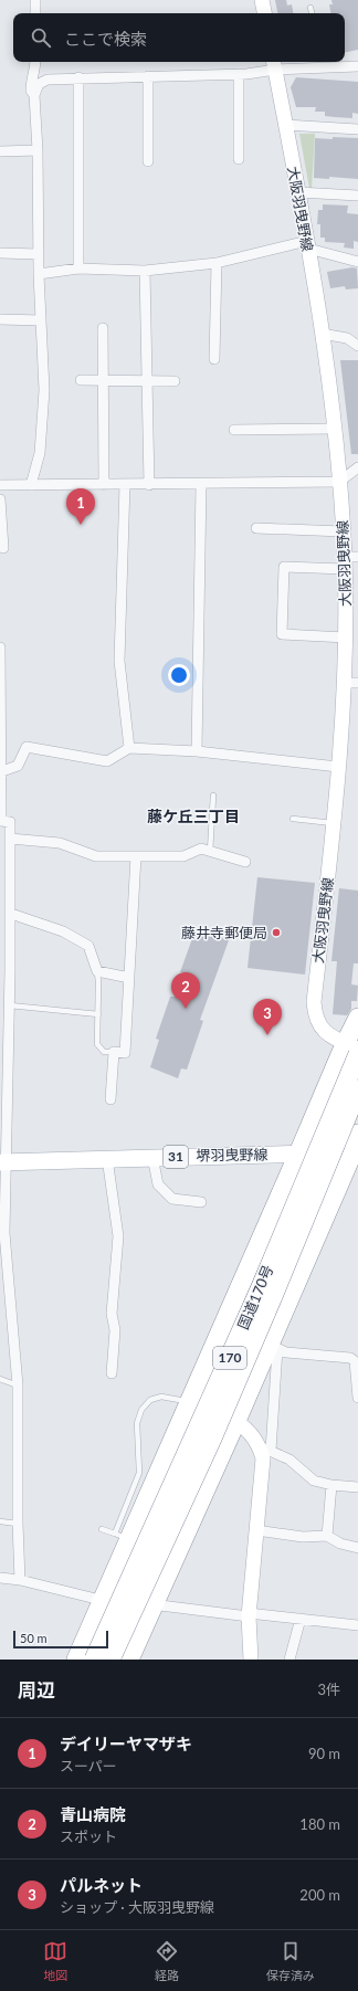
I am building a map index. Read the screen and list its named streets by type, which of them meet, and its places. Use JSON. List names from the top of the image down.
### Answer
{
  "streets": {
    "highway": ["国道170号", "170"],
    "main road": ["大阪羽曳野線", "堺羽曳野線", "31"]
  },
  "crossings": [
    ["大阪羽曳野線", "国道170号"]
  ],
  "districts": ["藤ケ丘三丁目"],
  "places": ["藤井寺郵便局"],
  "scale_bar": "50 m",
  "page": {
    "search": "ここで検索",
    "pins": ["1", "2", "3"],
    "scale": "50 m",
    "heading": ["周辺", "3件"],
    "list": [
      {
        "mark": "1",
        "name": "デイリーヤマザキ",
        "note": "スーパー",
        "value": "90 m"
      },
      {
        "mark": "2",
        "name": "青山病院",
        "note": "スポット",
        "value": "180 m"
      },
      {
        "mark": "3",
        "name": "パルネット",
        "note": "ショップ · 大阪羽曳野線",
        "value": "200 m"
      }
    ],
    "nav": ["地図", "経路", "保存済み"]
  }
}
